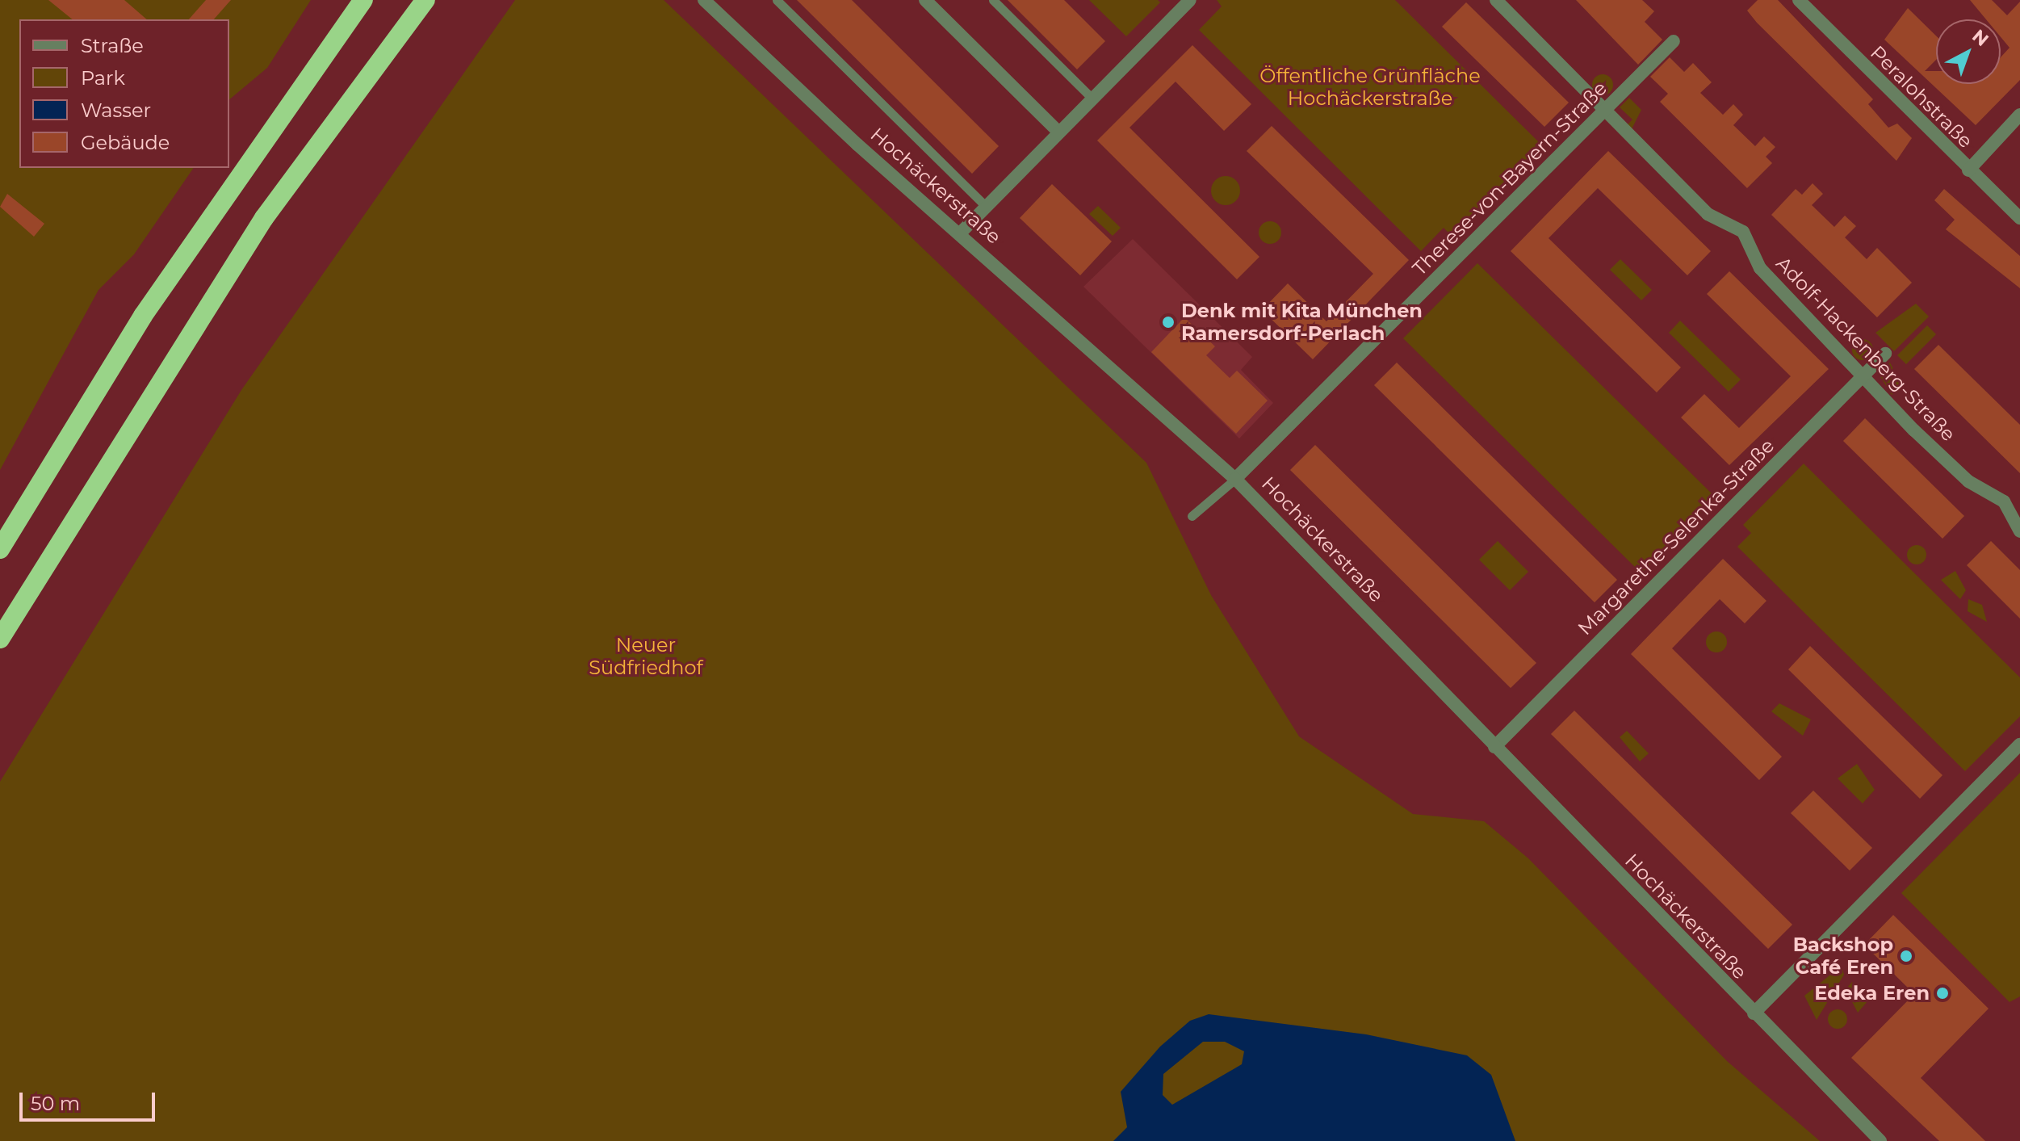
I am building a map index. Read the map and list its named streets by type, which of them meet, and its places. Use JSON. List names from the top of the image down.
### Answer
{
  "streets": {
    "street": [
      "Peralohstraße",
      "Therese-von-Bayern-Straße",
      "Hochäckerstraße",
      "Adolf-Hackenberg-Straße",
      "Margarethe-Selenka-Straße"
    ]
  },
  "crossings": [
    ["Therese-von-Bayern-Straße", "Hochäckerstraße"],
    ["Therese-von-Bayern-Straße", "Adolf-Hackenberg-Straße"],
    ["Hochäckerstraße", "Margarethe-Selenka-Straße"],
    ["Adolf-Hackenberg-Straße", "Margarethe-Selenka-Straße"]
  ],
  "parks": ["Öffentliche Grünfläche Hochäckerstraße", "Neuer Südfriedhof"],
  "places": ["Denk mit Kita München Ramersdorf-Perlach", "Backshop Café Eren", "Edeka Eren"],
  "legend": [
    "Straße",
    "Park",
    "Wasser",
    "Gebäude"
  ],
  "scale_bar": "50 m",
  "north": "top right"
}
